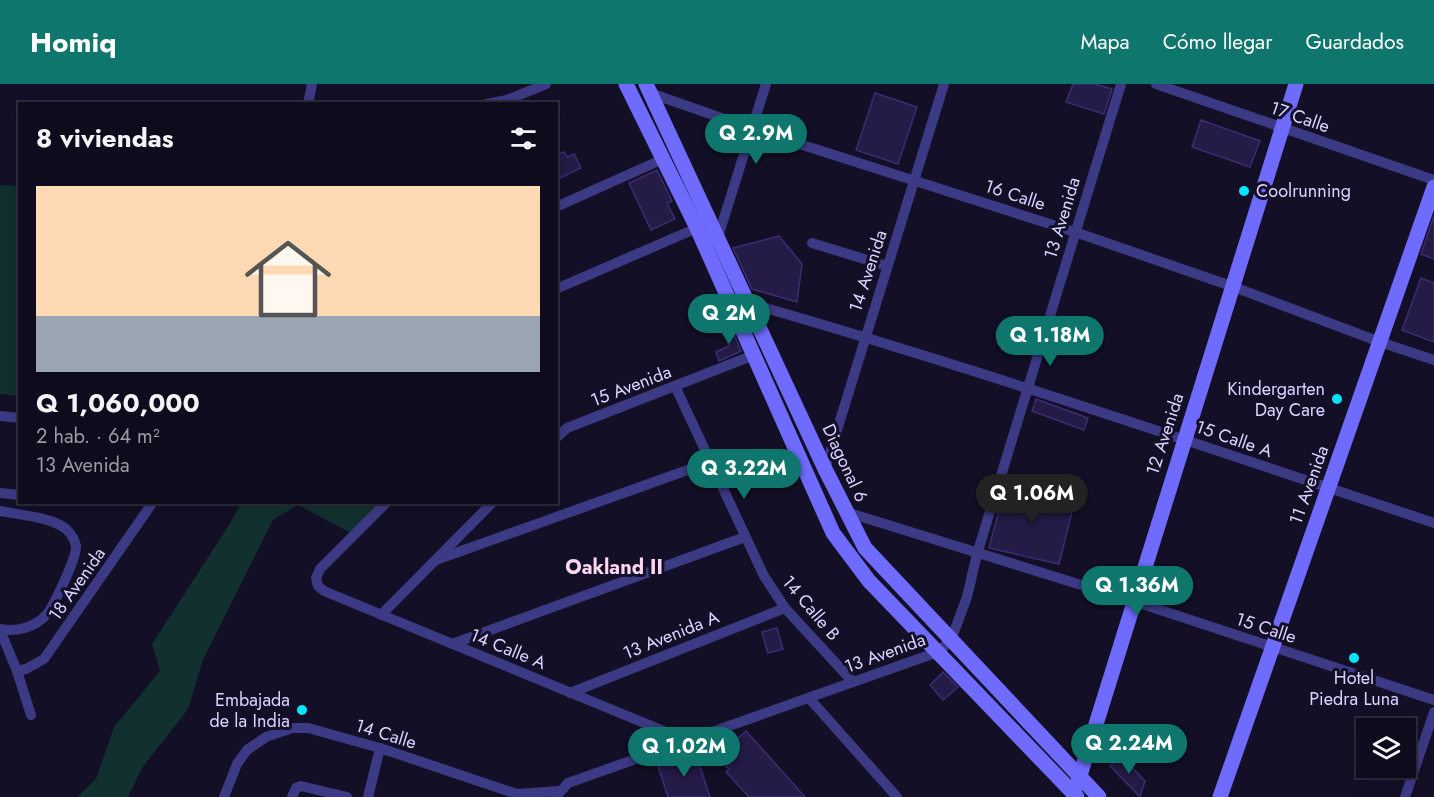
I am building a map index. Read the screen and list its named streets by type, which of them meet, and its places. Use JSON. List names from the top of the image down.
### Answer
{
  "streets": {
    "main road": ["12 Avenida", "Diagonal 6", "11 Avenida"],
    "street": [
      "17 Calle",
      "16 Calle",
      "13 Avenida",
      "14 Avenida",
      "15 Avenida",
      "15 Calle A",
      "18 Avenida",
      "14 Calle B",
      "15 Calle",
      "13 Avenida A",
      "14 Calle A",
      "14 Calle"
    ]
  },
  "crossings": [
    ["17 Calle", "12 Avenida"],
    ["16 Calle", "13 Avenida"],
    ["16 Calle", "14 Avenida"],
    ["16 Calle", "12 Avenida"],
    ["16 Calle", "Diagonal 6"],
    ["16 Calle", "11 Avenida"],
    ["13 Avenida", "15 Calle A"],
    ["13 Avenida", "Diagonal 6"],
    ["13 Avenida", "14 Calle B"],
    ["13 Avenida", "15 Calle"],
    ["13 Avenida", "14 Calle A"],
    ["13 Avenida", "14 Calle"],
    ["14 Avenida", "15 Calle A"],
    ["14 Avenida", "Diagonal 6"],
    ["15 Avenida", "14 Calle B"],
    ["12 Avenida", "15 Calle A"],
    ["12 Avenida", "Diagonal 6"],
    ["12 Avenida", "15 Calle"],
    ["15 Calle A", "Diagonal 6"],
    ["15 Calle A", "11 Avenida"],
    ["Diagonal 6", "15 Calle"],
    ["11 Avenida", "15 Calle"],
    ["14 Calle B", "13 Avenida A"],
    ["13 Avenida A", "14 Calle A"]
  ],
  "districts": ["Oakland II"],
  "places": [
    "Coolrunning",
    "Kindergarten Day Care",
    "Hotel Piedra Luna",
    "Embajada de la India"
  ],
  "page": {
    "header": "Homiq",
    "nav": ["Mapa", "Cómo llegar", "Guardados"],
    "heading": "8 viviendas",
    "price": [
      "Q 2.9M",
      "Q 2M",
      "Q 1.18M",
      "Q 3.22M",
      "Q 1.06M",
      "Q 1.36M",
      "Q 2.24M",
      "Q 1.02M"
    ],
    "list": [
      {
        "name": "Q 1,060,000",
        "note": "2 hab. · 64 m² · 13 Avenida"
      }
    ]
  }
}
